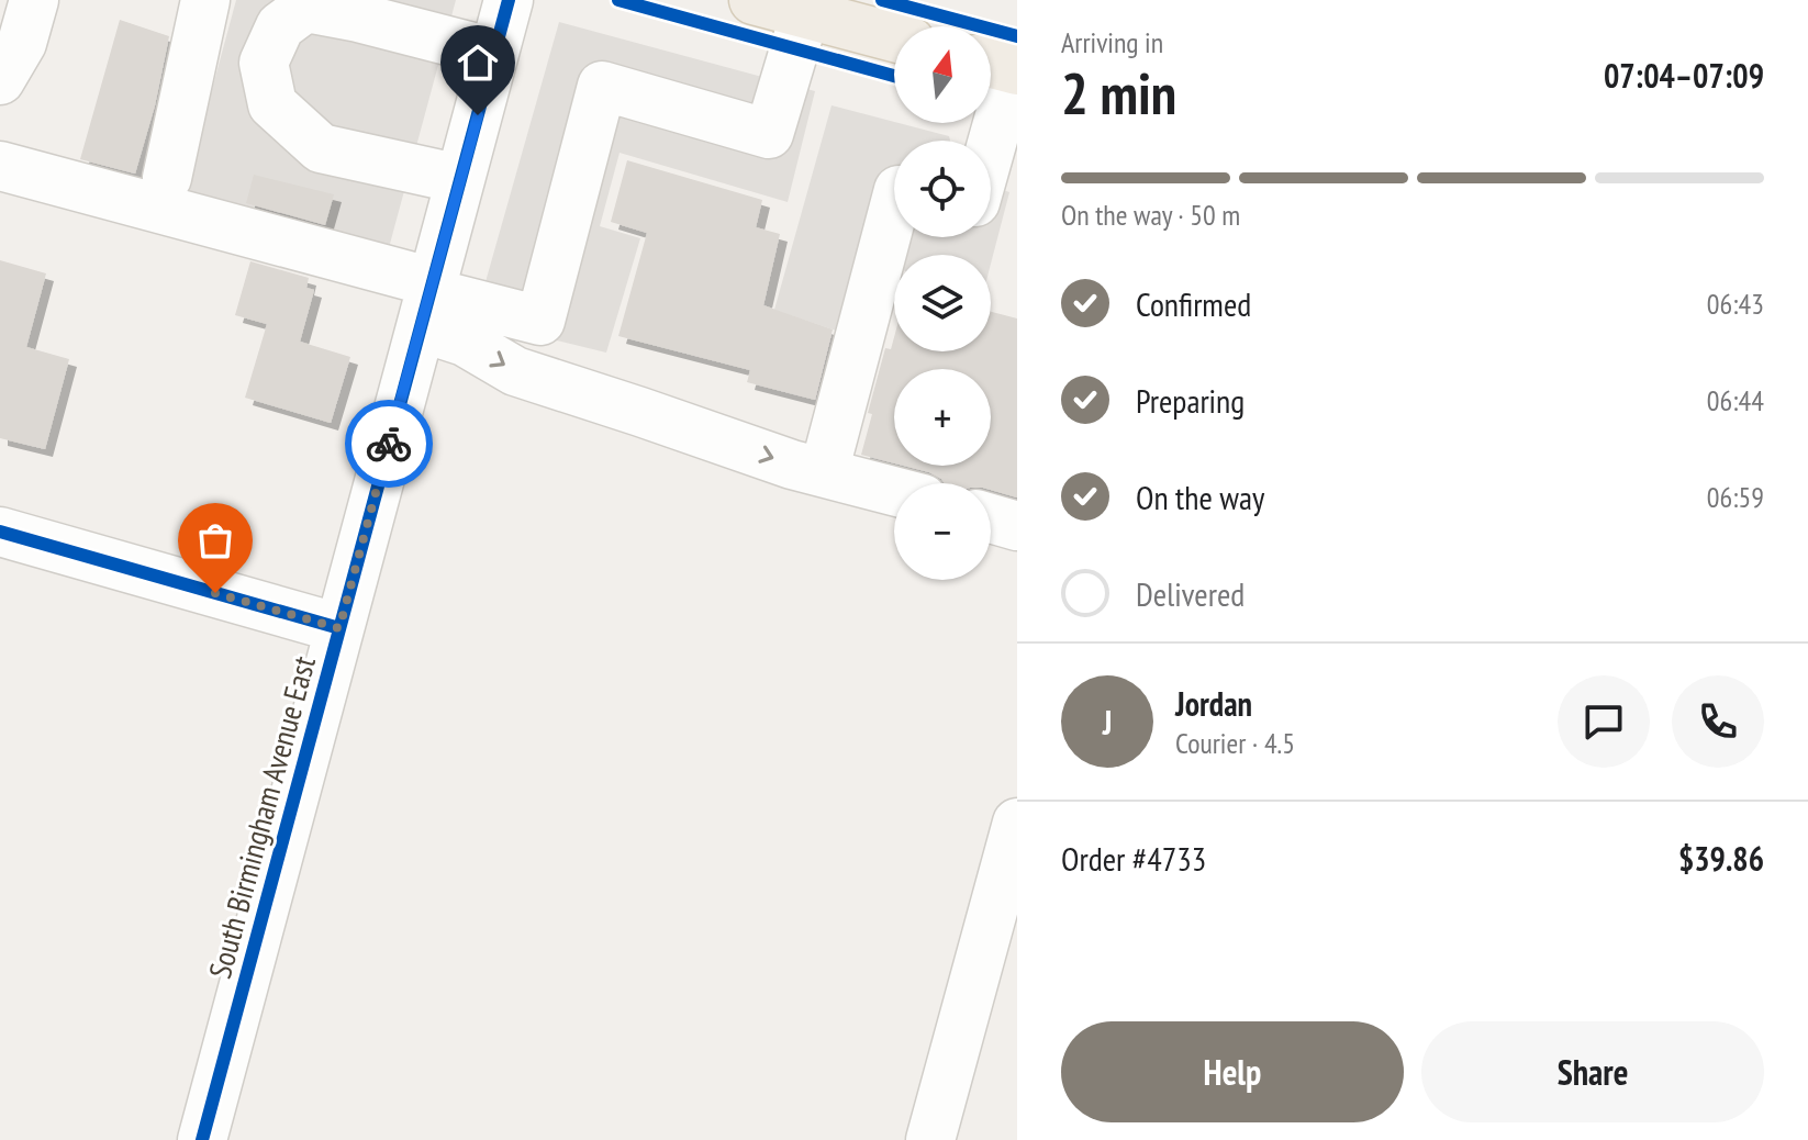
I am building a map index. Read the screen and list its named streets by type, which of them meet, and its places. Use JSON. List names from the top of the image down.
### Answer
{
  "streets": {
    "street": ["South Birmingham Avenue East"]
  },
  "north": "top",
  "page": {
    "heading": ["2 min", "Arriving in", "07:04–07:09"],
    "panel": [
      "Jordan",
      "Courier · 4.5",
      "Order #4733",
      "$39.86"
    ],
    "map_buttons": ["+", "−"],
    "bar": "On the way · 50 m",
    "list": [
      ["Confirmed", "06:43"],
      ["Preparing", "06:44"],
      ["On the way", "06:59"],
      "Delivered"
    ],
    "round": "J",
    "buttons": ["Help", "Share"]
  }
}
